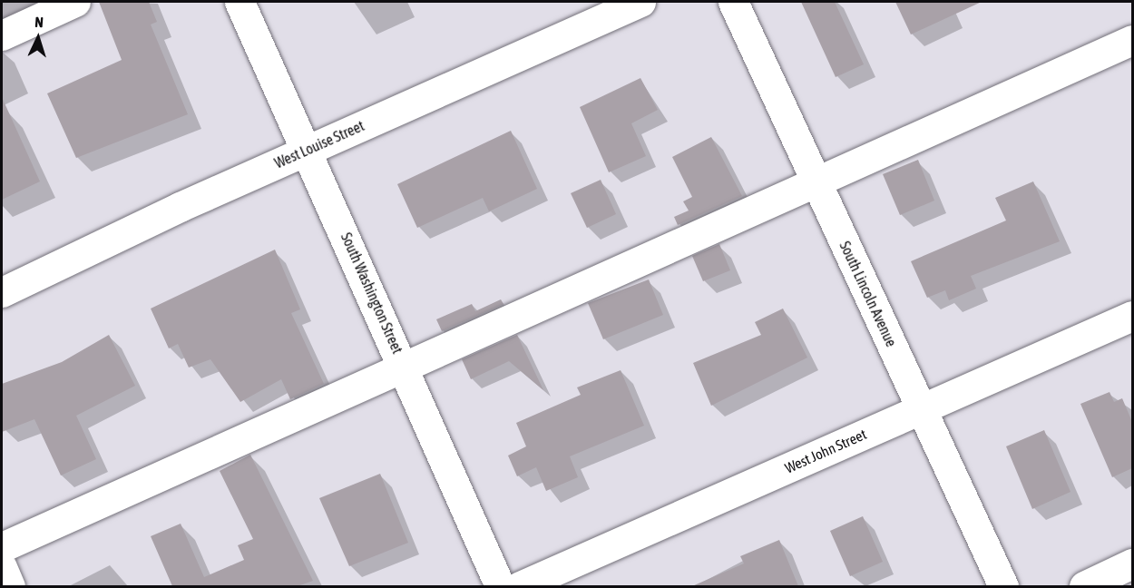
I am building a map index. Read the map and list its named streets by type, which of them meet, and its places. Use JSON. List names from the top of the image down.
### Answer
{
  "streets": {
    "street": [
      "West Louise Street",
      "South Washington Street",
      "South Lincoln Avenue",
      "West John Street"
    ]
  },
  "crossings": [
    ["West Louise Street", "South Washington Street"],
    ["South Lincoln Avenue", "West John Street"]
  ],
  "north": "top"
}
